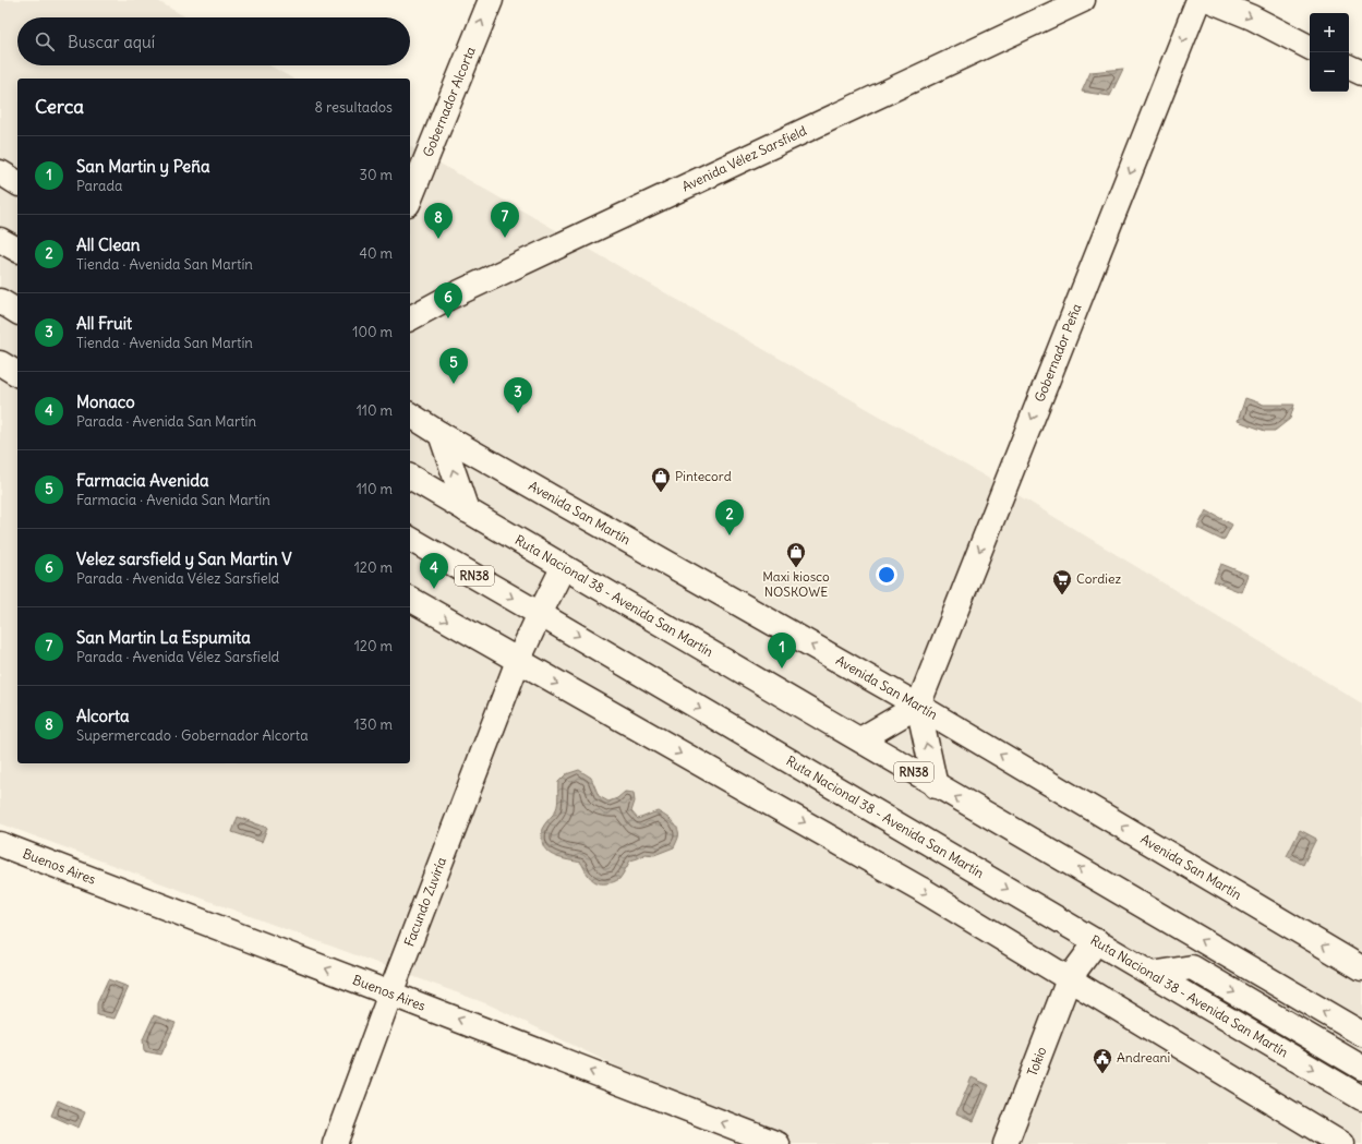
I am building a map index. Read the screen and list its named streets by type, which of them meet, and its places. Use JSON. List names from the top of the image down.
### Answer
{
  "streets": {
    "main road": [
      "Gobernador Alcorta",
      "Avenida Vélez Sarsfield",
      "Gobernador Peña",
      "Avenida San Martín",
      "RN38",
      "Ruta Nacional 38 - Avenida San Martín",
      "Buenos Aires",
      "Facundo Zuviría",
      "Tokio"
    ]
  },
  "crossings": [
    ["Gobernador Peña", "Avenida San Martín"],
    ["Ruta Nacional 38 - Avenida San Martín", "Facundo Zuviría"],
    ["Ruta Nacional 38 - Avenida San Martín", "Tokio"],
    ["Buenos Aires", "Facundo Zuviría"]
  ],
  "one_way": ["Gobernador Alcorta", "Gobernador Peña", "Buenos Aires"],
  "places": {
    "shop": ["Pintecord", "Maxi kiosco NOSKOWE"],
    "supermarket": ["Cordiez"],
    "public building": ["Andreani"]
  },
  "page": {
    "map_buttons": ["+", "−"],
    "search": "Buscar aquí",
    "heading": ["Cerca", "8 resultados"],
    "list": [
      {
        "mark": "1",
        "name": "San Martin y Peña",
        "note": "Parada",
        "value": "30 m"
      },
      {
        "mark": "2",
        "name": "All Clean",
        "note": "Tienda · Avenida San Martín",
        "value": "40 m"
      },
      {
        "mark": "3",
        "name": "All Fruit",
        "note": "Tienda · Avenida San Martín",
        "value": "100 m"
      },
      {
        "mark": "4",
        "name": "Monaco",
        "note": "Parada · Avenida San Martín",
        "value": "110 m"
      },
      {
        "mark": "5",
        "name": "Farmacia Avenida",
        "note": "Farmacia · Avenida San Martín",
        "value": "110 m"
      },
      {
        "mark": "6",
        "name": "Velez sarsfield y San Martin V",
        "note": "Parada · Avenida Vélez Sarsfield",
        "value": "120 m"
      },
      {
        "mark": "7",
        "name": "San Martin La Espumita",
        "note": "Parada · Avenida Vélez Sarsfield",
        "value": "120 m"
      },
      {
        "mark": "8",
        "name": "Alcorta",
        "note": "Supermercado · Gobernador Alcorta",
        "value": "130 m"
      }
    ],
    "pins": [
      "7",
      "8",
      "6",
      "5",
      "3",
      "2",
      "4",
      "1"
    ]
  }
}
